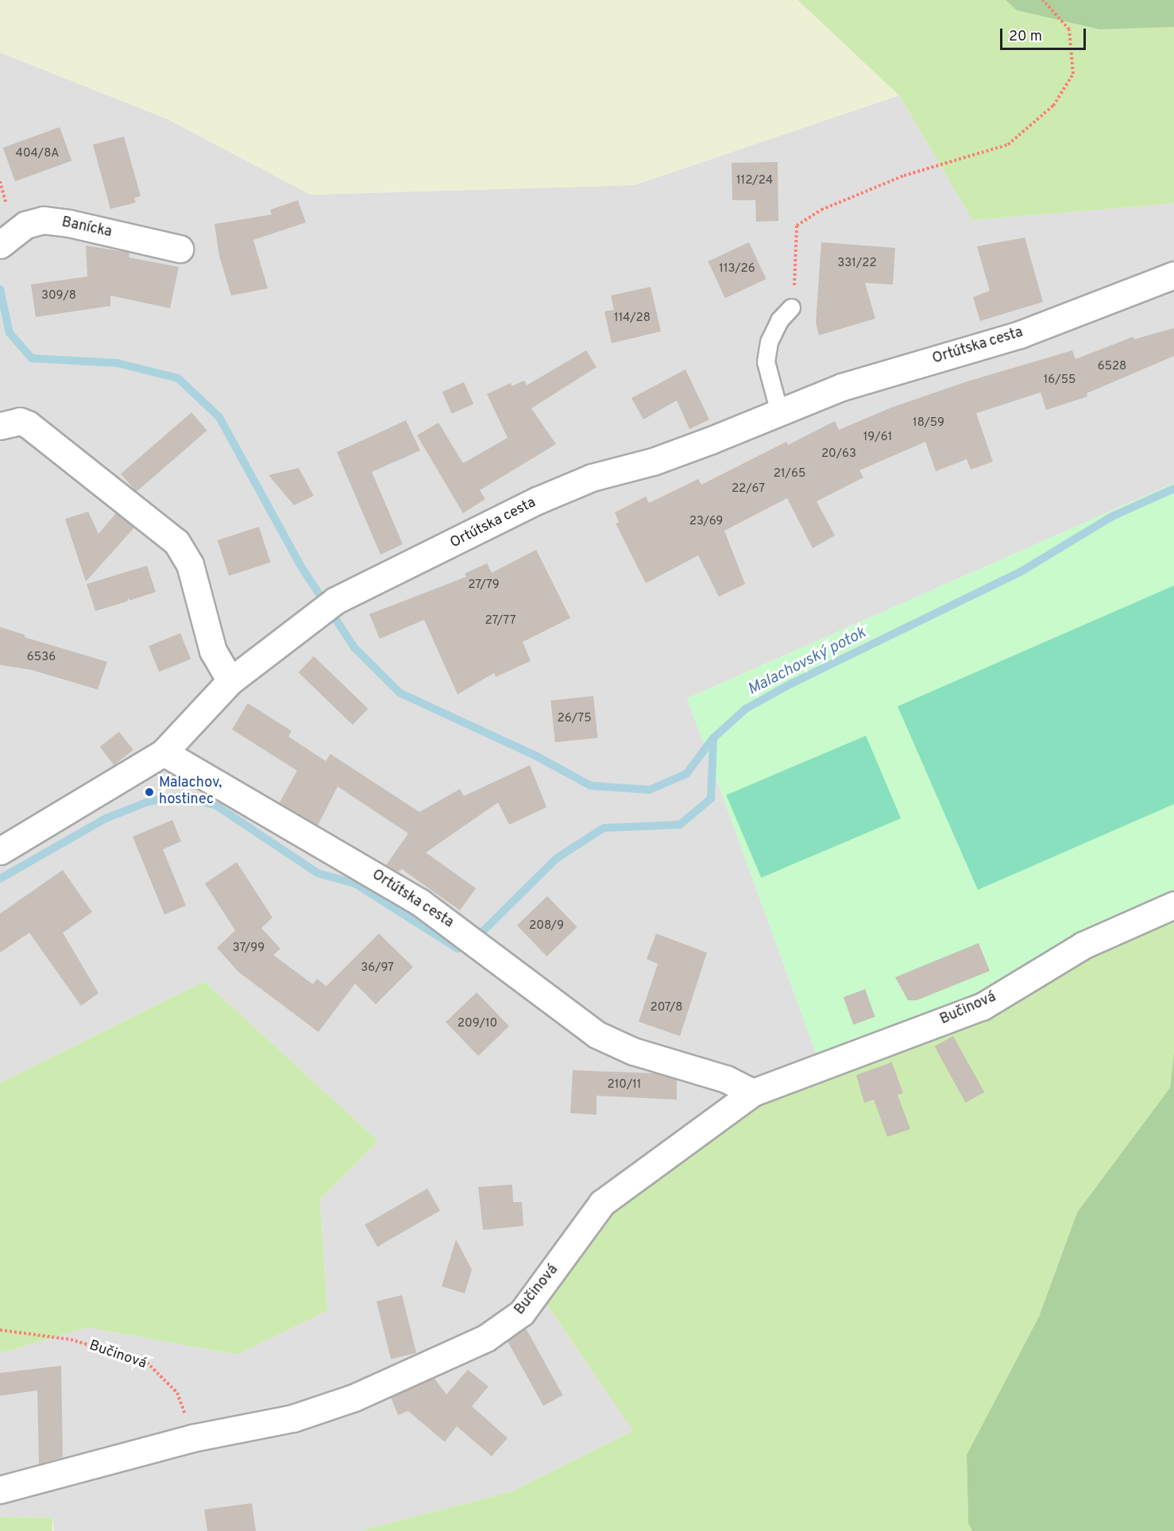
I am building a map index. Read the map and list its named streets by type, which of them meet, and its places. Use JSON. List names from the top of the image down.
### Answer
{
  "streets": {
    "street": ["Banícka", "Ortútska cesta", "Bučinová"]
  },
  "crossings": [
    ["Ortútska cesta", "Bučinová"]
  ],
  "water": ["Malachovský potok"],
  "places": ["Malachov, hostinec"],
  "house_numbers": [
    "404/8A",
    "112/24",
    "331/22",
    "113/26",
    "309/8",
    "114/28",
    "6528",
    "16/55",
    "18/59",
    "19/61",
    "20/63",
    "21/65",
    "22/67",
    "23/69",
    "27/79",
    "27/77",
    "6536",
    "26/75",
    "208/9",
    "37/99",
    "36/97",
    "207/8",
    "209/10",
    "210/11"
  ],
  "scale_bar": "20 m"
}
